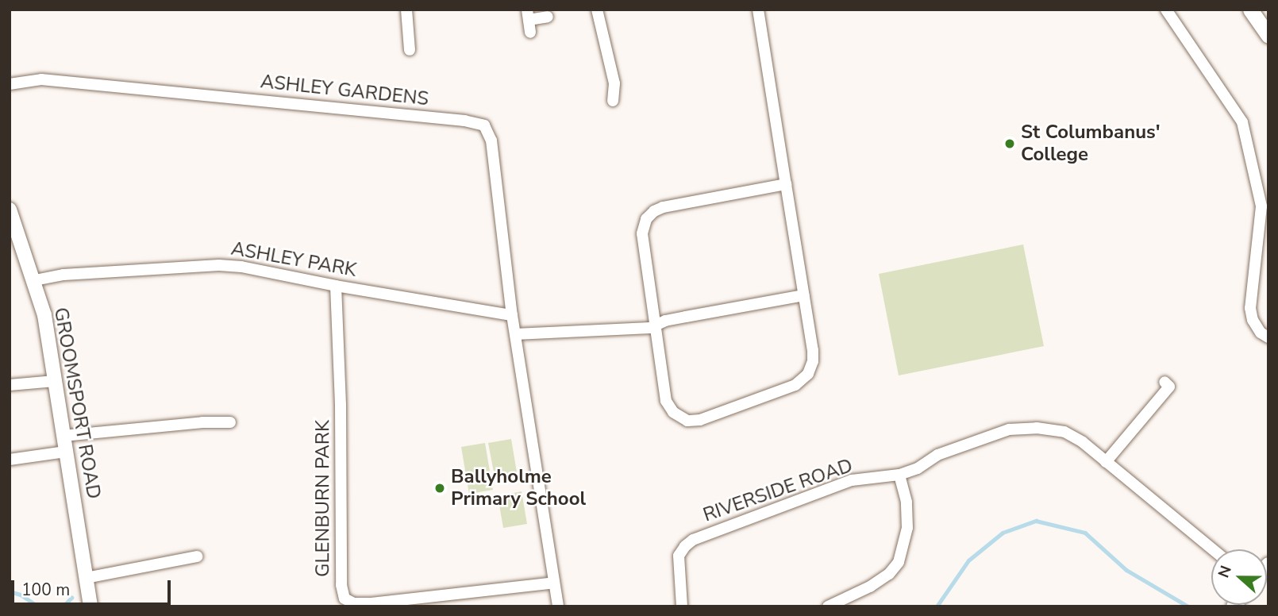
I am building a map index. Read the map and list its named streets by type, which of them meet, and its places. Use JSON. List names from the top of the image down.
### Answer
{
  "streets": {
    "main road": ["GROOMSPORT ROAD"],
    "street": [
      "ASHLEY GARDENS",
      "ASHLEY PARK",
      "RIVERSIDE ROAD",
      "GLENBURN PARK"
    ]
  },
  "crossings": [
    ["ASHLEY GARDENS", "ASHLEY PARK"],
    ["ASHLEY PARK", "GROOMSPORT ROAD"],
    ["ASHLEY PARK", "GLENBURN PARK"]
  ],
  "places": ["St Columbanus' College", "Ballyholme Primary School"],
  "scale_bar": "100 m",
  "north": "left"
}
